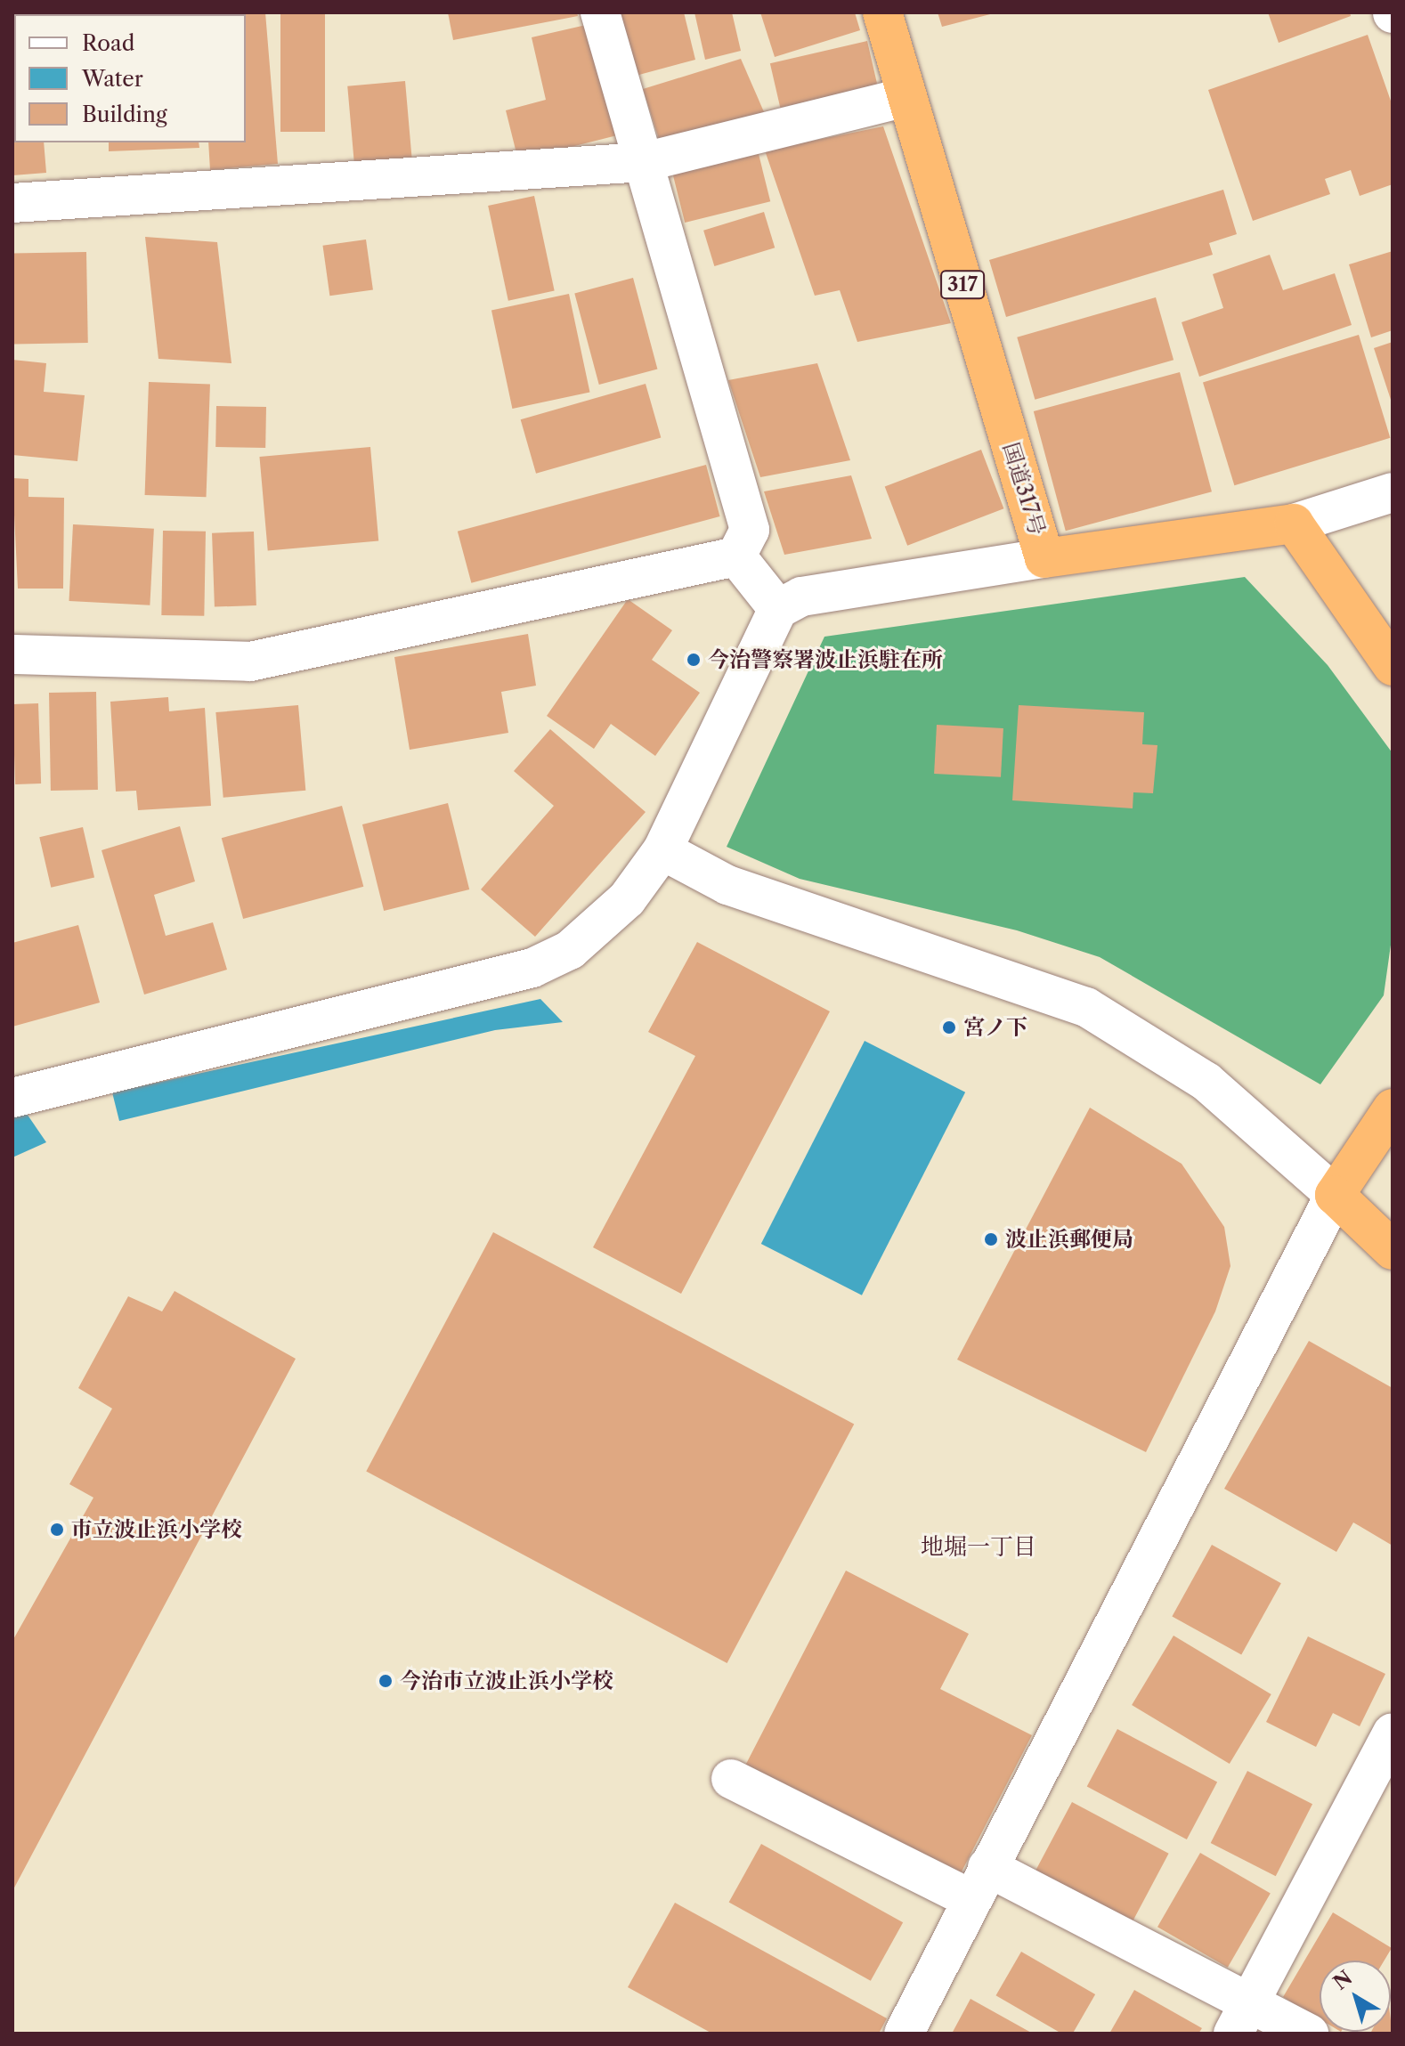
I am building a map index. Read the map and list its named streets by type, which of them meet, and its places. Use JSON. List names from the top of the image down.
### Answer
{
  "streets": {
    "highway": ["317", "国道317号"]
  },
  "districts": ["地堀一丁目"],
  "places": [
    "今治警察署波止浜駐在所",
    "宮ノ下",
    "波止浜郵便局",
    "市立波止浜小学校",
    "今治市立波止浜小学校"
  ],
  "legend": ["Road", "Water", "Building"],
  "north": "top left"
}
